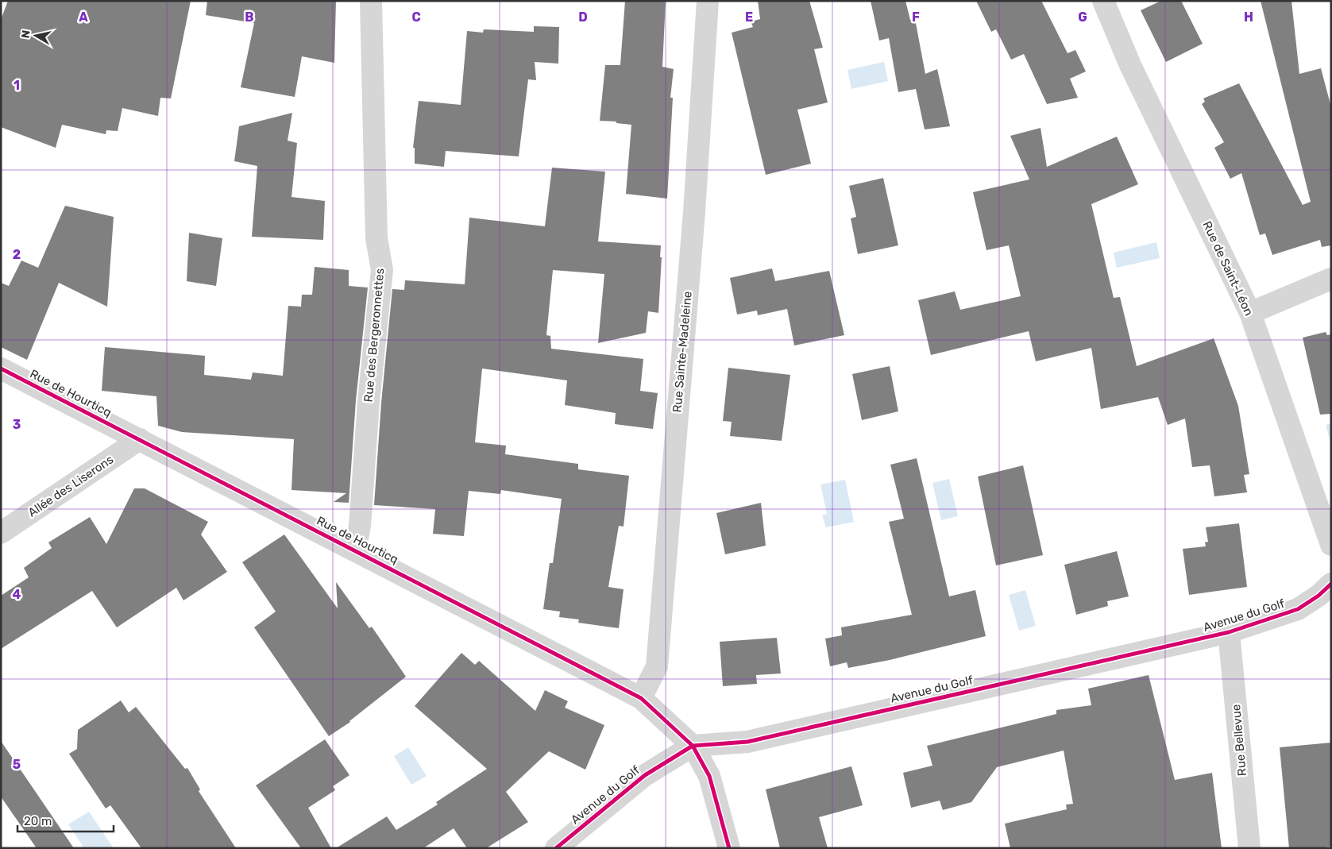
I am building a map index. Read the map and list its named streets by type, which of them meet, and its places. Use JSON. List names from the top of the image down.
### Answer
{
  "streets": {
    "street": [
      "Rue de Saint-Léon",
      "Rue des Bergeronnettes",
      "Rue Sainte-Madeleine",
      "Rue de Hourticq",
      "Allée des Liserons",
      "Avenue du Golf",
      "Rue Bellevue"
    ]
  },
  "crossings": [
    ["Rue des Bergeronnettes", "Rue de Hourticq"],
    ["Rue Sainte-Madeleine", "Rue de Hourticq"],
    ["Rue de Hourticq", "Allée des Liserons"],
    ["Rue de Hourticq", "Avenue du Golf"],
    ["Avenue du Golf", "Rue Bellevue"]
  ],
  "scale_bar": "20 m",
  "north": "left",
  "grid": {
    "columns": [
      "A",
      "B",
      "C",
      "D",
      "E",
      "F",
      "G",
      "H"
    ],
    "rows": [
      "1",
      "2",
      "3",
      "4",
      "5"
    ]
  }
}
